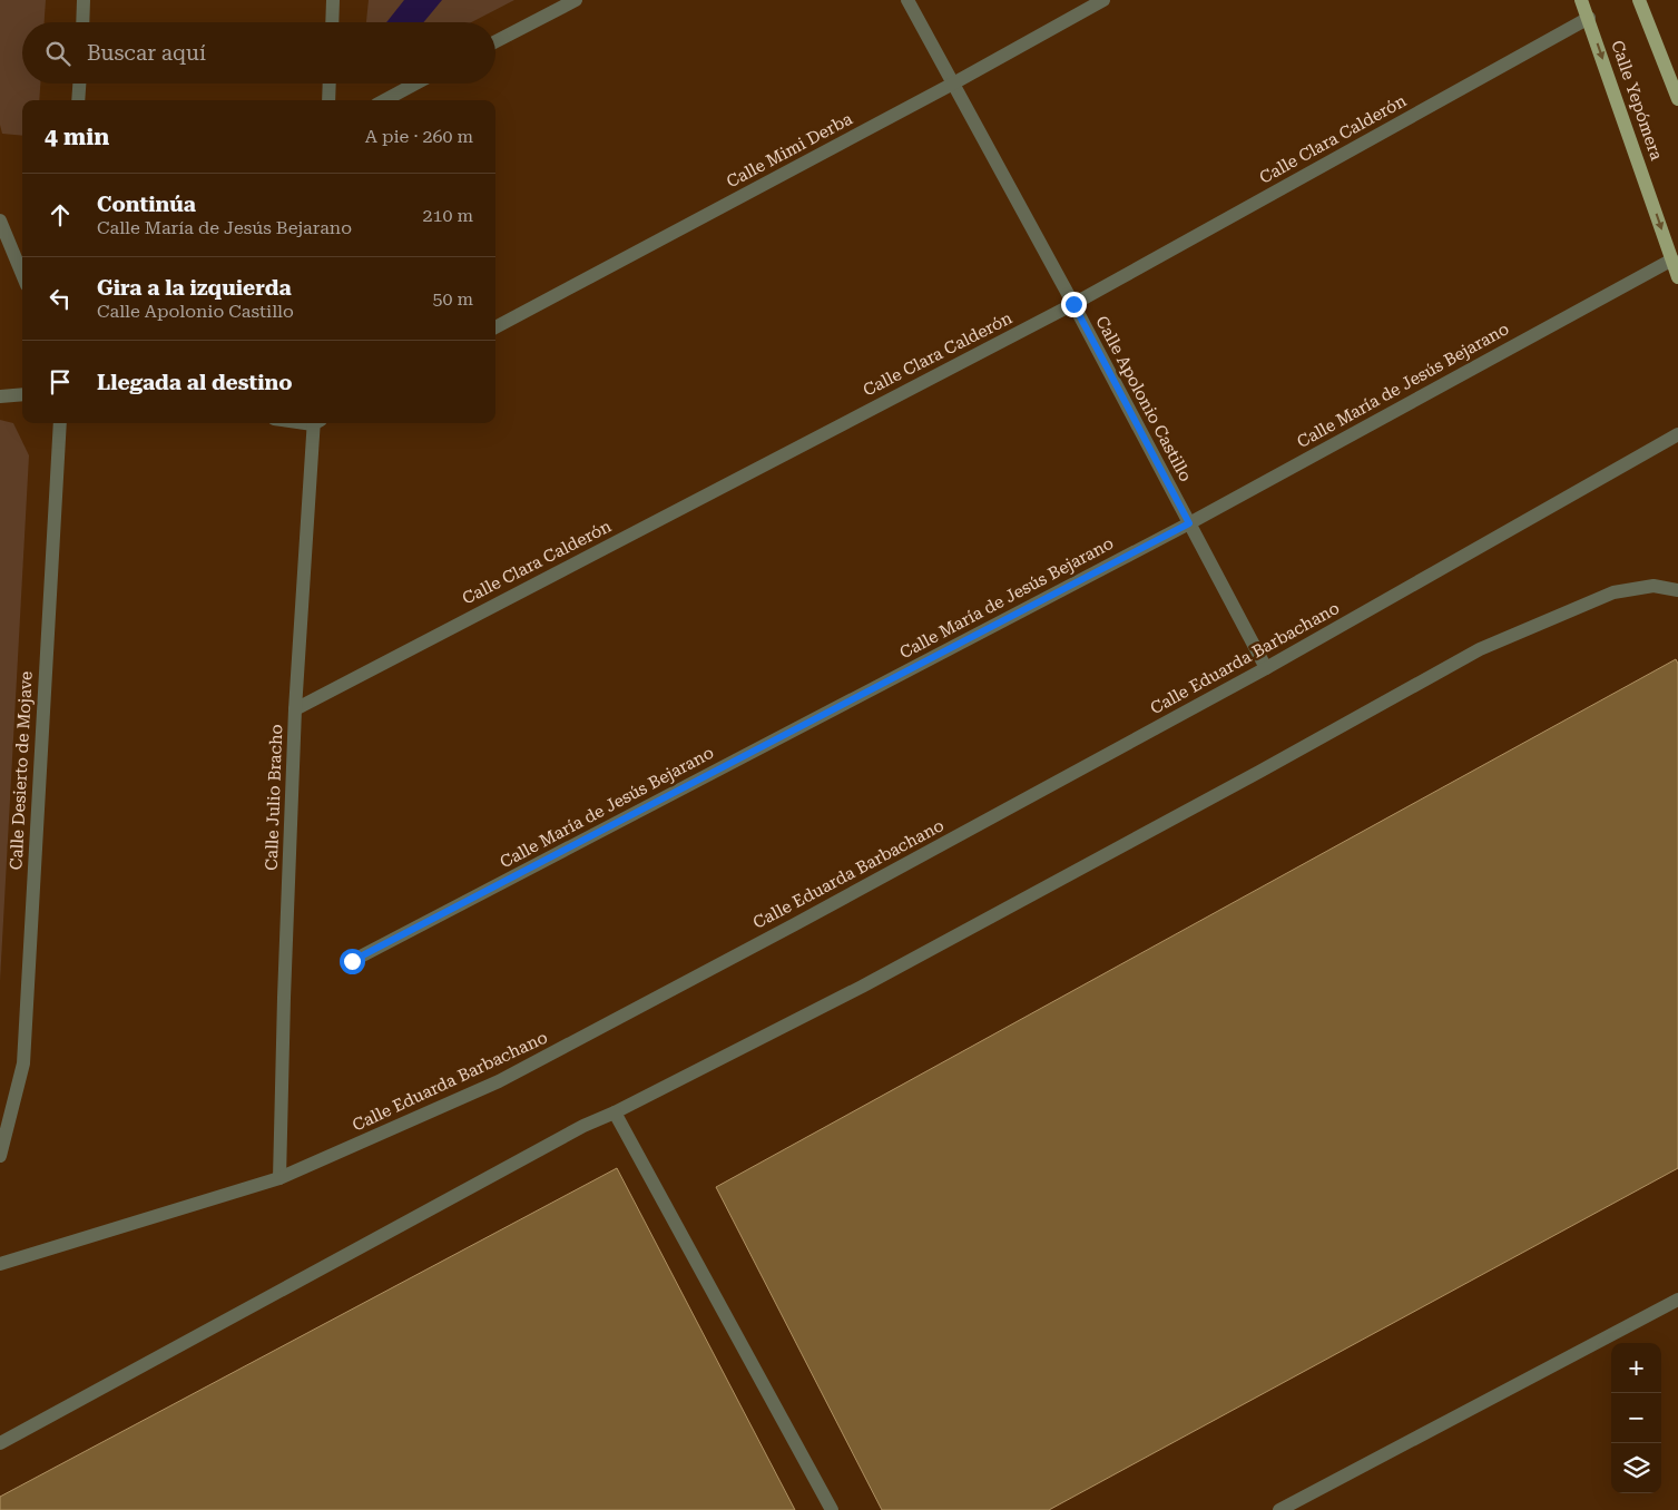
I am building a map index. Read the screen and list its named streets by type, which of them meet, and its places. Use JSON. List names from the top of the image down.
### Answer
{
  "streets": {
    "main road": ["Calle Yepómera"],
    "street": [
      "Calle Clara Calderón",
      "Calle Mimi Derba",
      "Calle María de Jesús Bejarano",
      "Calle Apolonio Castillo",
      "Calle Eduarda Barbachano",
      "Calle Desierto de Mojave",
      "Calle Julio Bracho"
    ]
  },
  "crossings": [
    ["Calle Yepómera", "Calle Clara Calderón"],
    ["Calle Yepómera", "Calle María de Jesús Bejarano"],
    ["Calle Clara Calderón", "Calle Apolonio Castillo"],
    ["Calle Clara Calderón", "Calle Julio Bracho"],
    ["Calle Mimi Derba", "Calle Apolonio Castillo"],
    ["Calle María de Jesús Bejarano", "Calle Apolonio Castillo"],
    ["Calle Apolonio Castillo", "Calle Eduarda Barbachano"],
    ["Calle Eduarda Barbachano", "Calle Julio Bracho"]
  ],
  "page": {
    "search": "Buscar aquí",
    "heading": ["4 min", "A pie · 260 m"],
    "list": [
      ["Continúa", "Calle María de Jesús Bejarano", "210 m"],
      ["Gira a la izquierda", "Calle Apolonio Castillo", "50 m"],
      "Llegada al destino"
    ],
    "map_buttons": ["+", "−"]
  }
}
